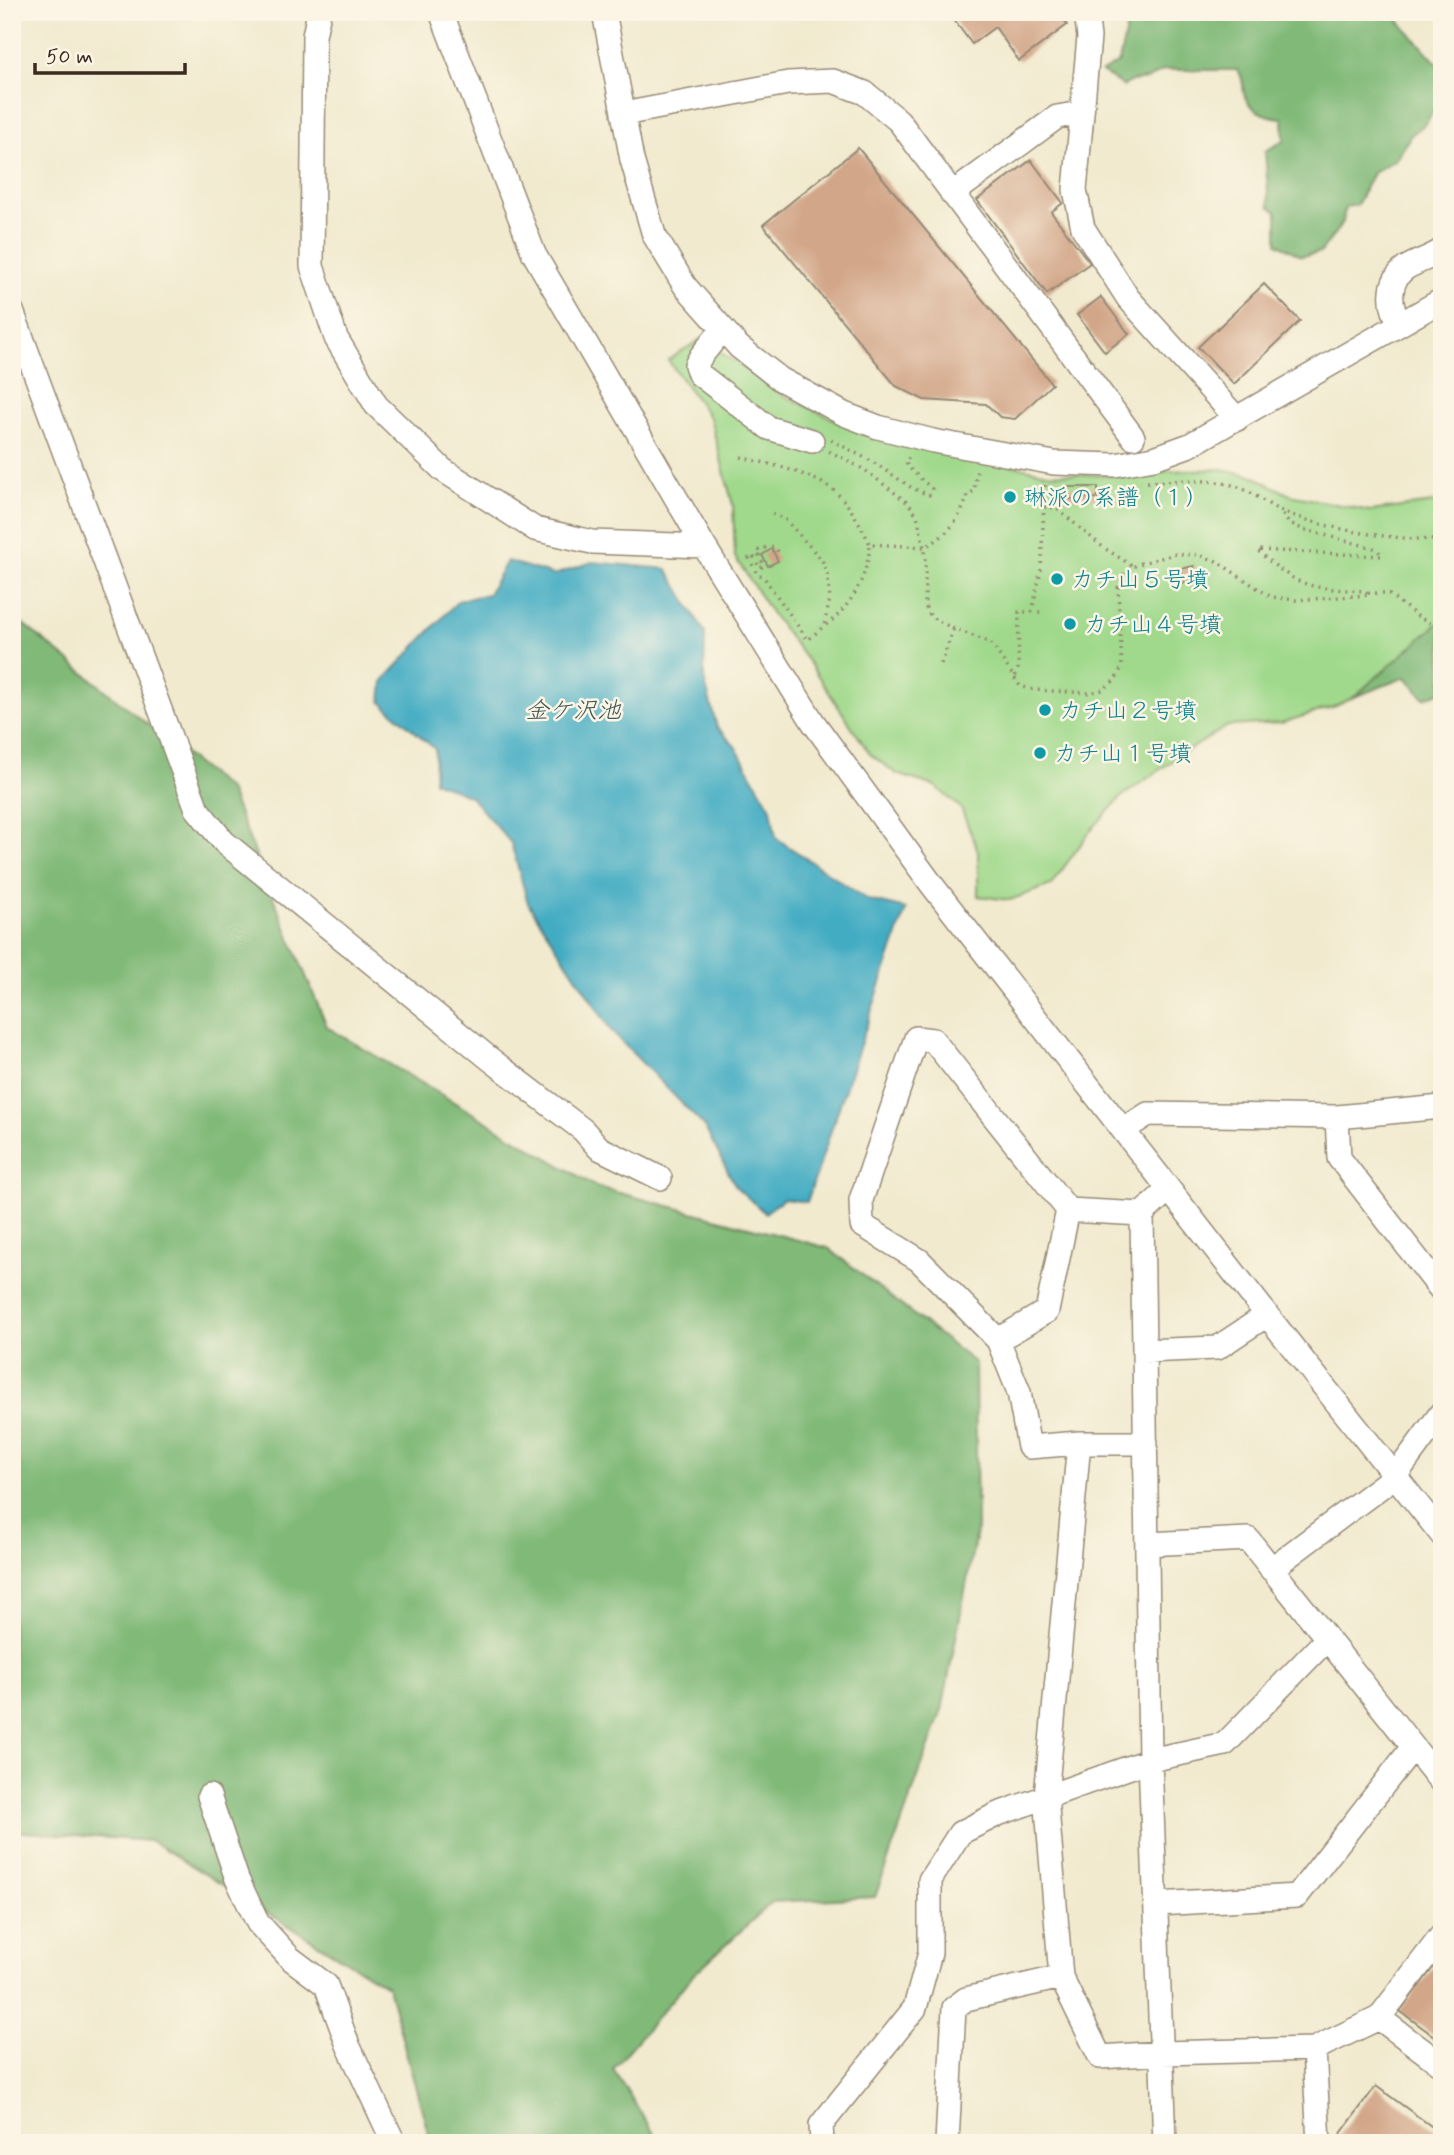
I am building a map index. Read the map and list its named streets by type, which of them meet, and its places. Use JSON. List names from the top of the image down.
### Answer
{
  "water": ["金ケ沢池"],
  "places": [
    "琳派の系譜（１）",
    "カチ山５号墳",
    "カチ山４号墳",
    "カチ山２号墳",
    "カチ山１号墳"
  ],
  "scale_bar": "50 m"
}
